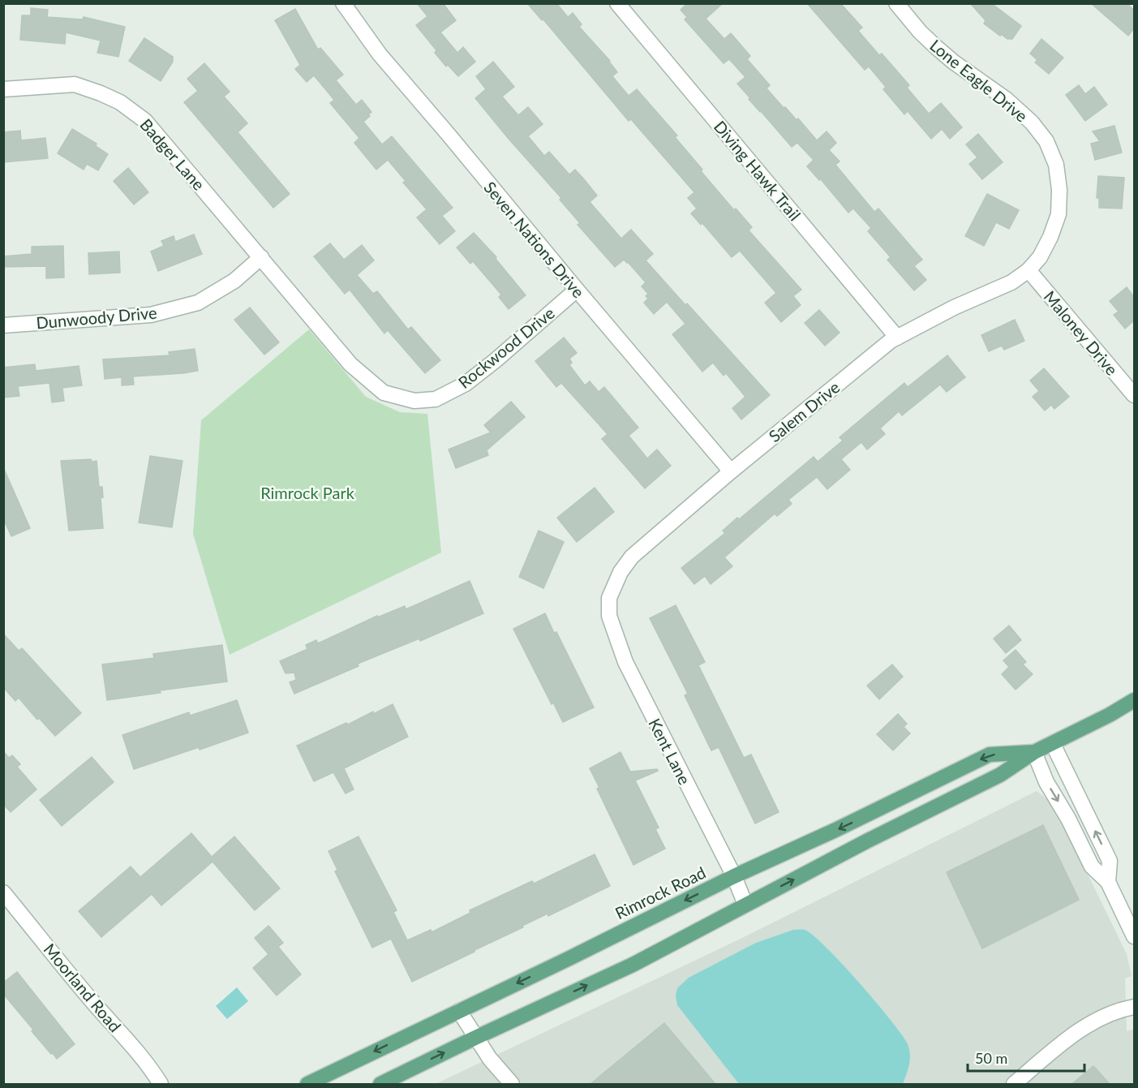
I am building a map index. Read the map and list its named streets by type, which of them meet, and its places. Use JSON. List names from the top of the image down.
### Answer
{
  "streets": {
    "main road": ["Rimrock Road"],
    "street": [
      "Lone Eagle Drive",
      "Badger Lane",
      "Diving Hawk Trail",
      "Seven Nations Drive",
      "Dunwoody Drive",
      "Maloney Drive",
      "Rockwood Drive",
      "Salem Drive",
      "Kent Lane",
      "Moorland Road"
    ]
  },
  "crossings": [
    ["Lone Eagle Drive", "Maloney Drive"],
    ["Lone Eagle Drive", "Salem Drive"],
    ["Badger Lane", "Dunwoody Drive"],
    ["Badger Lane", "Rockwood Drive"],
    ["Diving Hawk Trail", "Salem Drive"],
    ["Seven Nations Drive", "Rockwood Drive"],
    ["Seven Nations Drive", "Salem Drive"],
    ["Dunwoody Drive", "Rockwood Drive"],
    ["Maloney Drive", "Salem Drive"],
    ["Salem Drive", "Kent Lane"],
    ["Kent Lane", "Rimrock Road"]
  ],
  "parks": ["Rimrock Park"],
  "scale_bar": "50 m"
}
